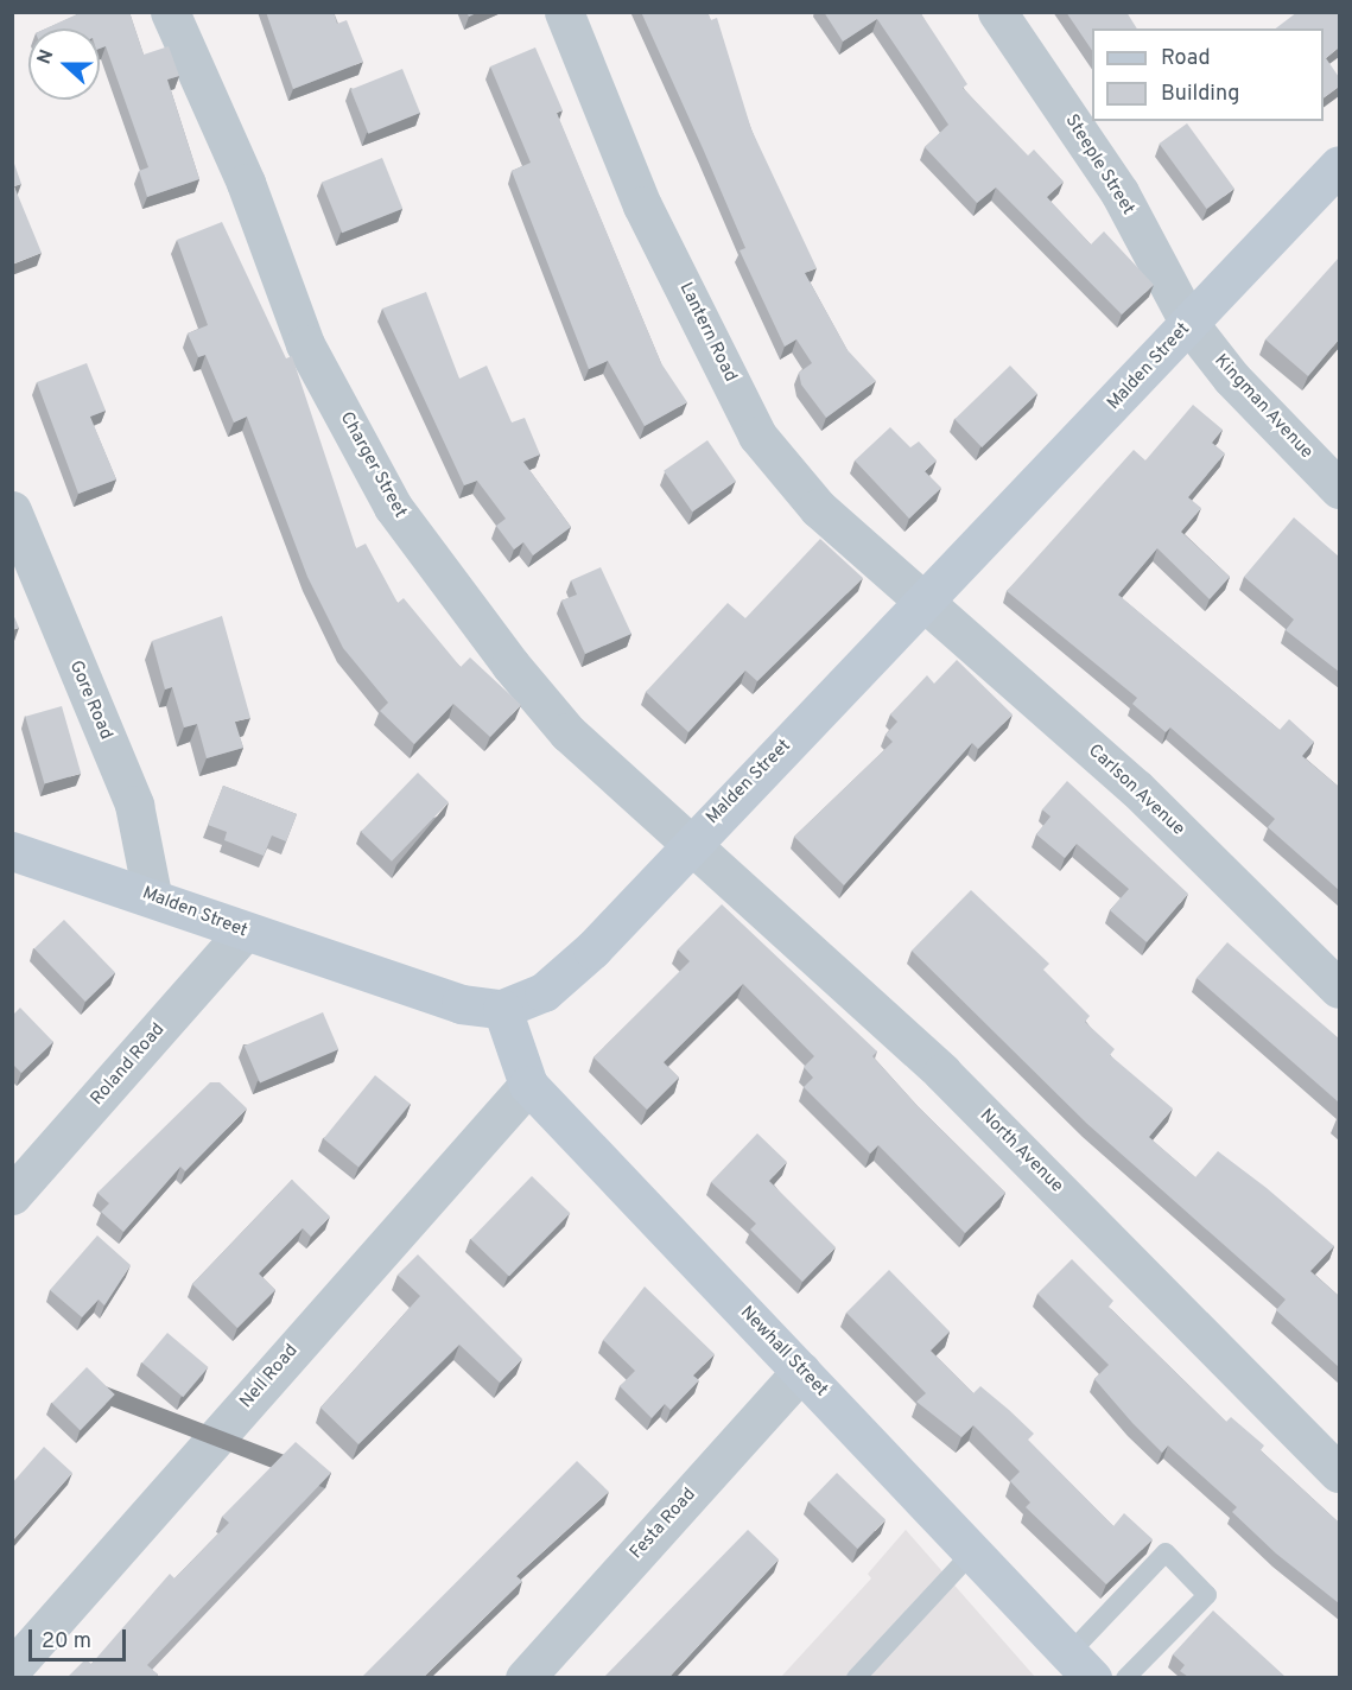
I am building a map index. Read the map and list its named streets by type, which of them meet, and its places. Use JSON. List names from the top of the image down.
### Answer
{
  "streets": {
    "street": [
      "Steeple Street",
      "Lantern Road",
      "Malden Street",
      "Kingman Avenue",
      "Charger Street",
      "Gore Road",
      "Carlson Avenue",
      "Roland Road",
      "North Avenue",
      "Newhall Street",
      "Nell Road",
      "Festa Road"
    ]
  },
  "crossings": [
    ["Steeple Street", "Malden Street"],
    ["Steeple Street", "Kingman Avenue"],
    ["Lantern Road", "Malden Street"],
    ["Lantern Road", "Carlson Avenue"],
    ["Malden Street", "Kingman Avenue"],
    ["Malden Street", "Charger Street"],
    ["Malden Street", "Gore Road"],
    ["Malden Street", "Carlson Avenue"],
    ["Malden Street", "Roland Road"],
    ["Malden Street", "North Avenue"],
    ["Malden Street", "Newhall Street"],
    ["Charger Street", "North Avenue"],
    ["Newhall Street", "Nell Road"],
    ["Newhall Street", "Festa Road"]
  ],
  "legend": ["Road", "Building"],
  "scale_bar": "20 m",
  "north": "left"
}
